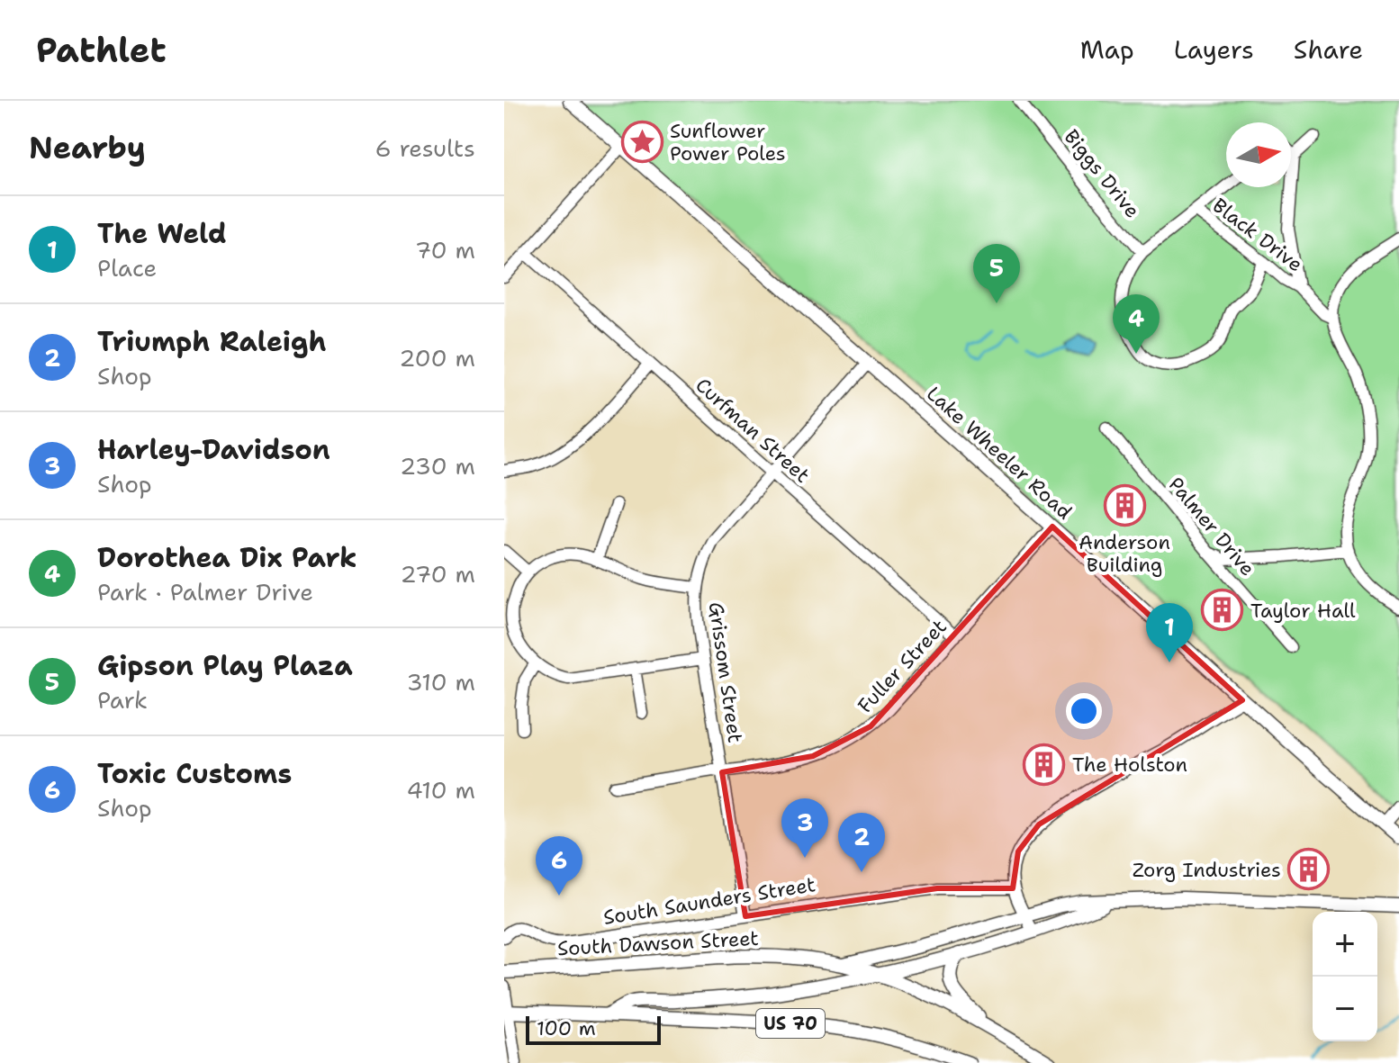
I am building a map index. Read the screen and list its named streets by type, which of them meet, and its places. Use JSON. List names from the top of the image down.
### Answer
{
  "streets": {
    "main road": ["Lake Wheeler Road", "South Dawson Street", "US 70"],
    "street": [
      "Biggs Drive",
      "Black Drive",
      "Curfman Street",
      "Palmer Drive",
      "Fuller Street",
      "Grissom Street",
      "South Saunders Street"
    ]
  },
  "crossings": [
    ["Biggs Drive", "Black Drive"],
    ["Curfman Street", "Fuller Street"],
    ["Curfman Street", "Grissom Street"],
    ["Lake Wheeler Road", "Fuller Street"],
    ["Lake Wheeler Road", "Grissom Street"],
    ["Fuller Street", "Grissom Street"],
    ["Grissom Street", "South Saunders Street"]
  ],
  "places": {
    "place": ["Sunflower Power Poles"],
    "building": [
      "Anderson Building",
      "Taylor Hall",
      "The Holston",
      "Zorg Industries"
    ]
  },
  "scale_bar": "100 m",
  "north": "right",
  "page": {
    "header": "Pathlet",
    "nav": ["Map", "Layers", "Share"],
    "heading": ["Nearby", "6 results"],
    "list": [
      {
        "mark": "1",
        "name": "The Weld",
        "note": "Place",
        "value": "70 m"
      },
      {
        "mark": "2",
        "name": "Triumph Raleigh",
        "note": "Shop",
        "value": "200 m"
      },
      {
        "mark": "3",
        "name": "Harley-Davidson",
        "note": "Shop",
        "value": "230 m"
      },
      {
        "mark": "4",
        "name": "Dorothea Dix Park",
        "note": "Park · Palmer Drive",
        "value": "270 m"
      },
      {
        "mark": "5",
        "name": "Gipson Play Plaza",
        "note": "Park",
        "value": "310 m"
      },
      {
        "mark": "6",
        "name": "Toxic Customs",
        "note": "Shop",
        "value": "410 m"
      }
    ],
    "pins": [
      "5",
      "4",
      "1",
      "3",
      "2",
      "6"
    ],
    "map_buttons": ["+", "−"],
    "scale": "100 m"
  }
}
